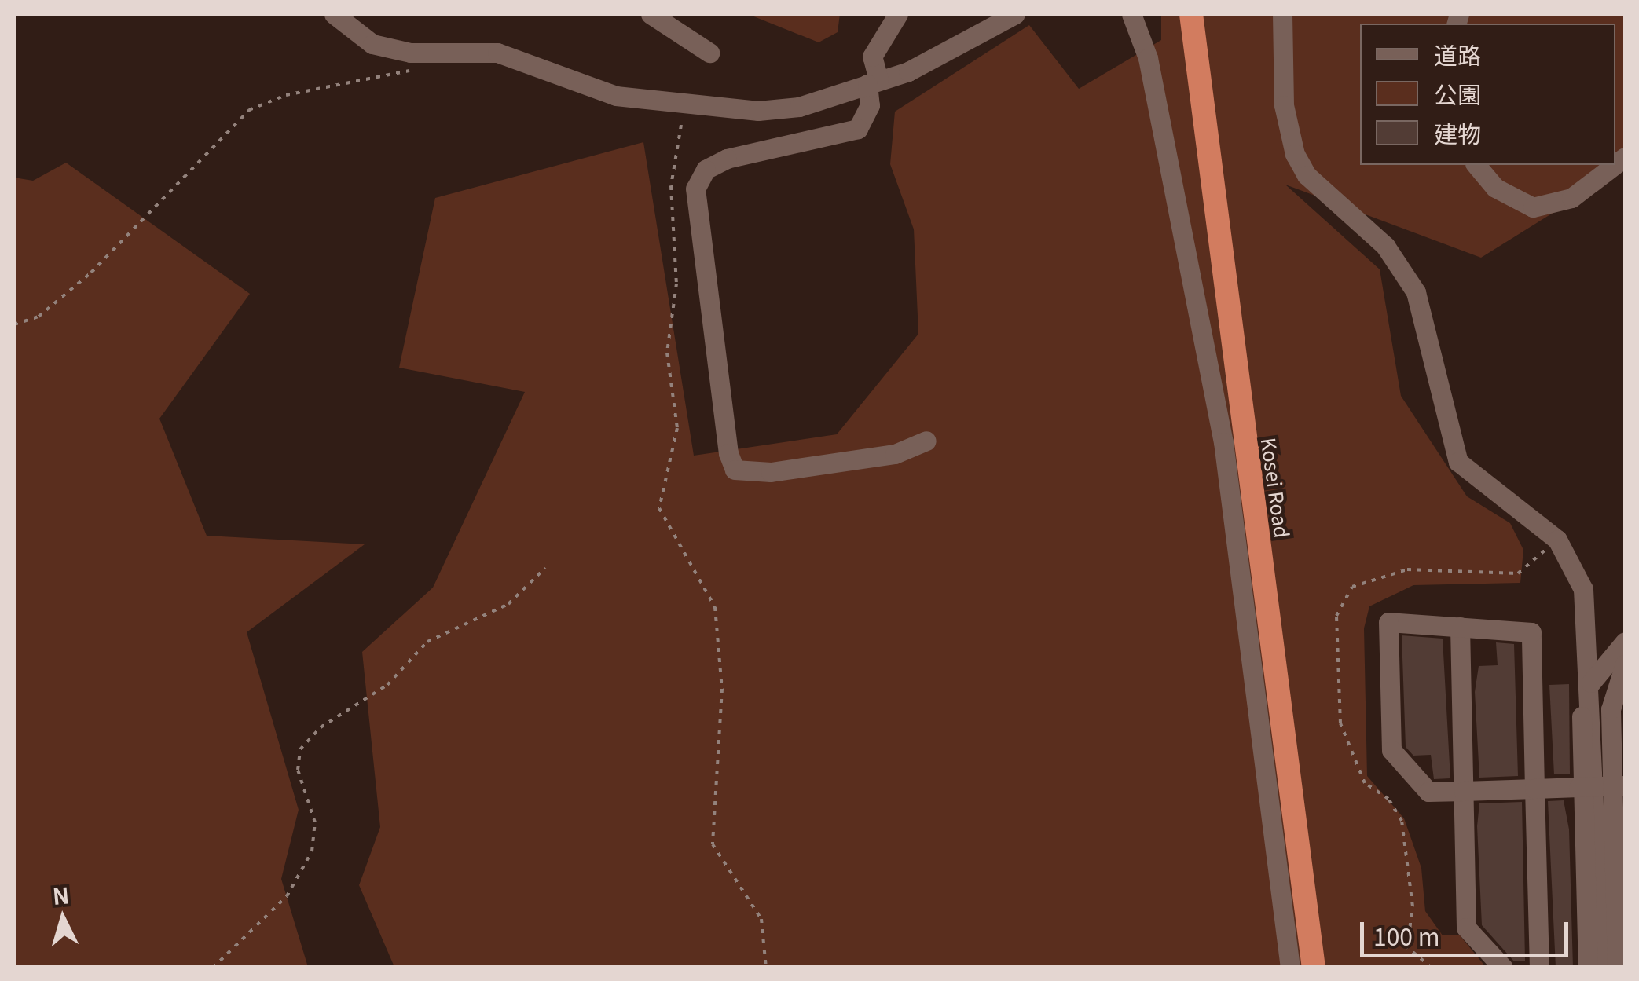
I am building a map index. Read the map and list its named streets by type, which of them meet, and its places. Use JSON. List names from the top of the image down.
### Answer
{
  "streets": {
    "highway": ["Kosei Road"]
  },
  "legend": ["道路", "公園", "建物"],
  "scale_bar": "100 m",
  "north": "top"
}
